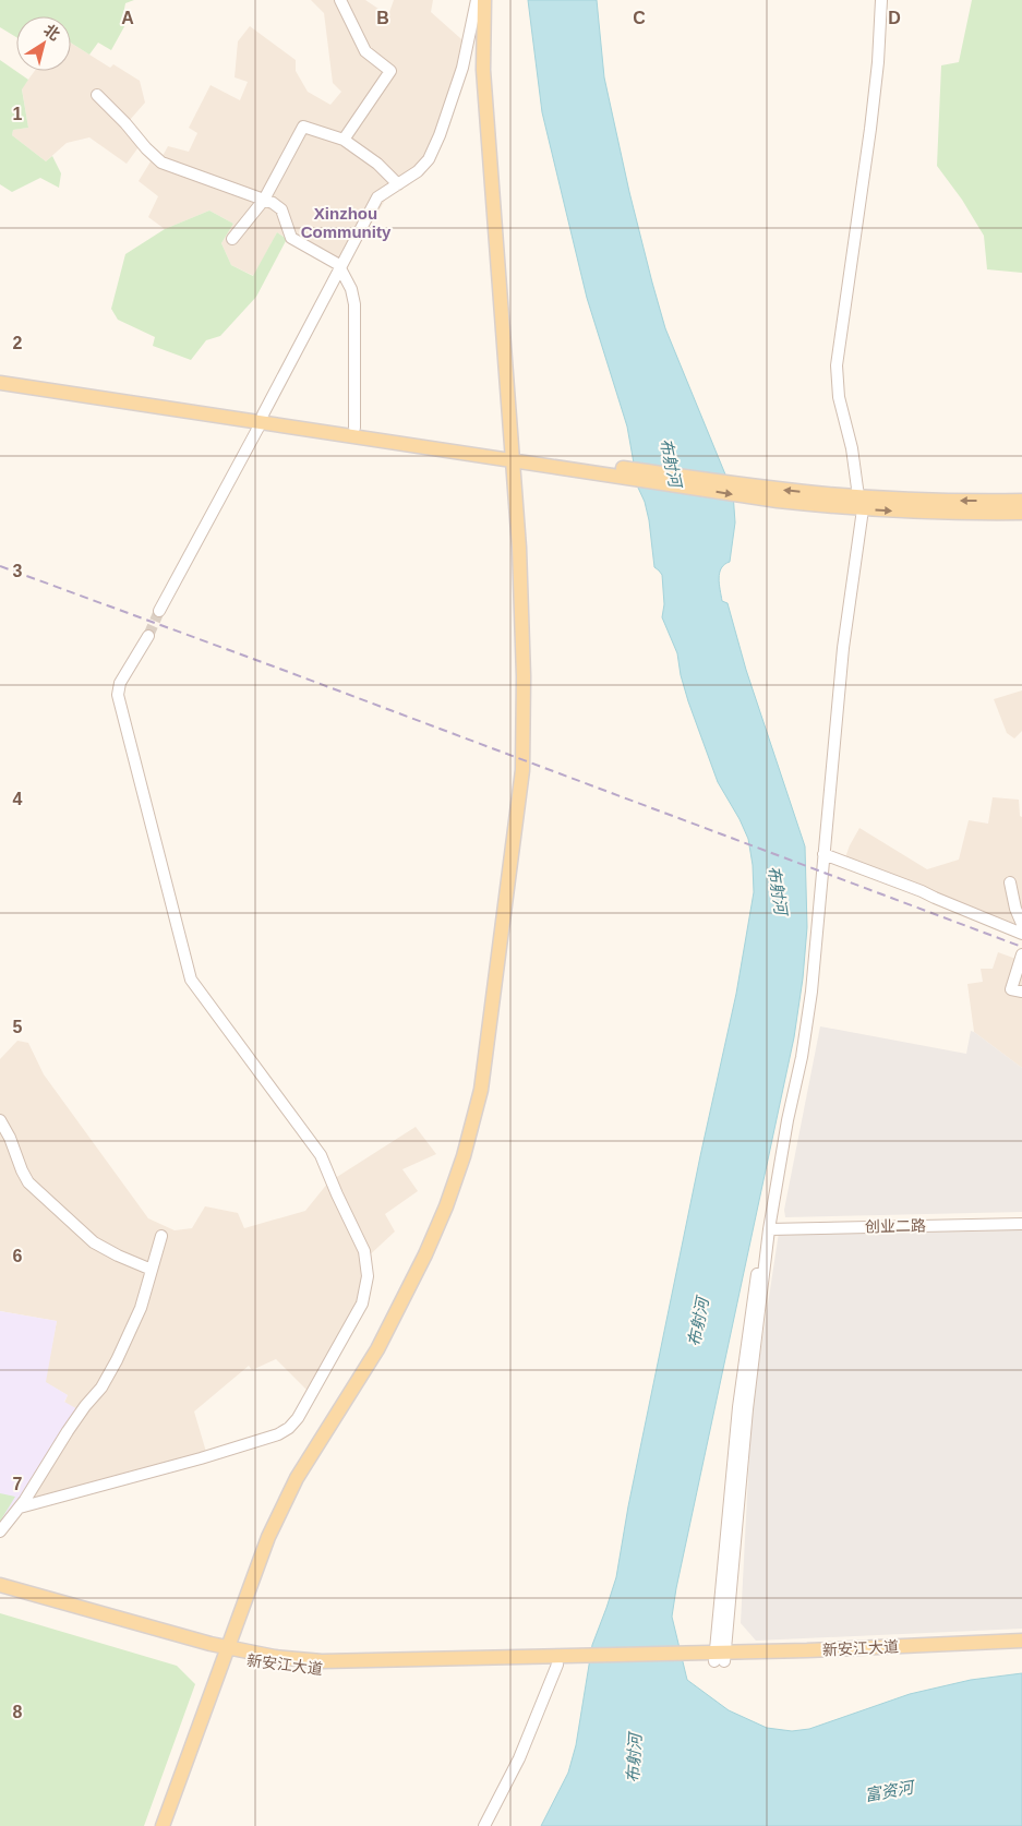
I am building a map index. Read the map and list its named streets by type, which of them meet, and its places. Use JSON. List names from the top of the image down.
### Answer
{
  "streets": {
    "main road": ["新安江大道"],
    "street": ["创业二路"]
  },
  "districts": ["Xinzhou Community"],
  "water": ["布射河", "富资河"],
  "north": "top right",
  "grid": {
    "columns": [
      "A",
      "B",
      "C",
      "D"
    ],
    "rows": [
      "1",
      "2",
      "3",
      "4",
      "5",
      "6",
      "7",
      "8"
    ]
  }
}
